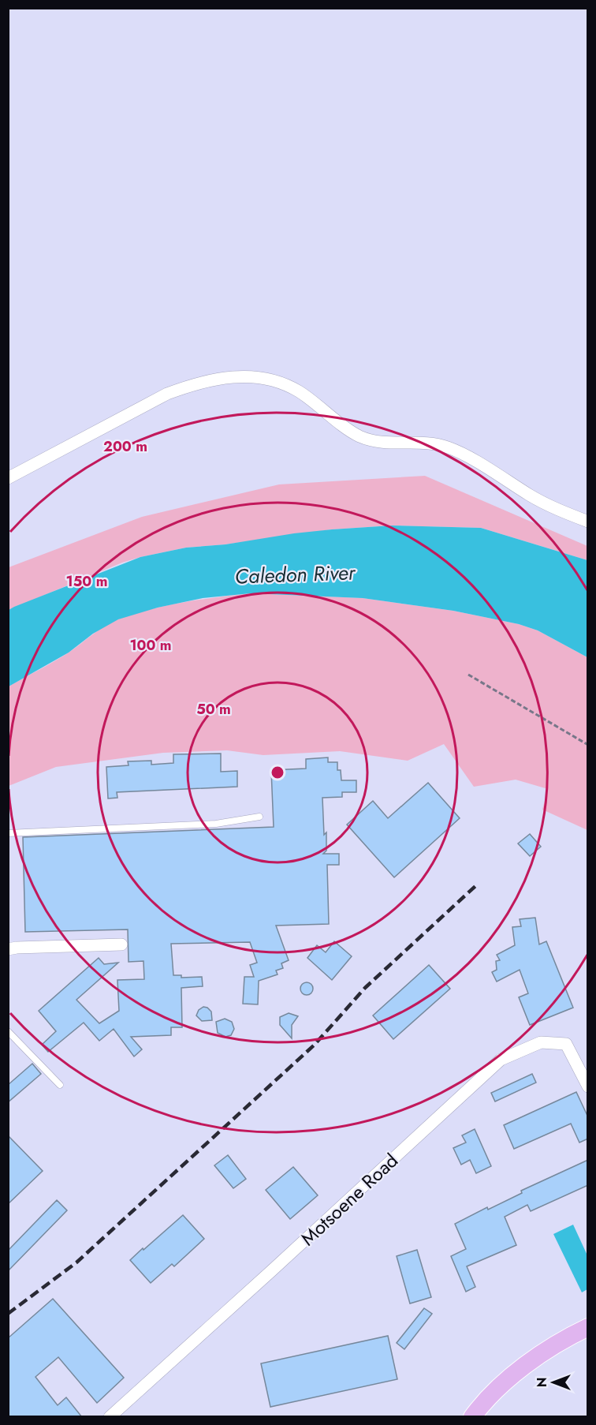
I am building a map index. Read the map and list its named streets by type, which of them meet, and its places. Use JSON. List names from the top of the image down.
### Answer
{
  "streets": {
    "street": ["Motsoene Road"]
  },
  "water": ["Caledon River"],
  "north": "left",
  "rings": [
    "200 m",
    "150 m",
    "100 m",
    "50 m"
  ]
}
